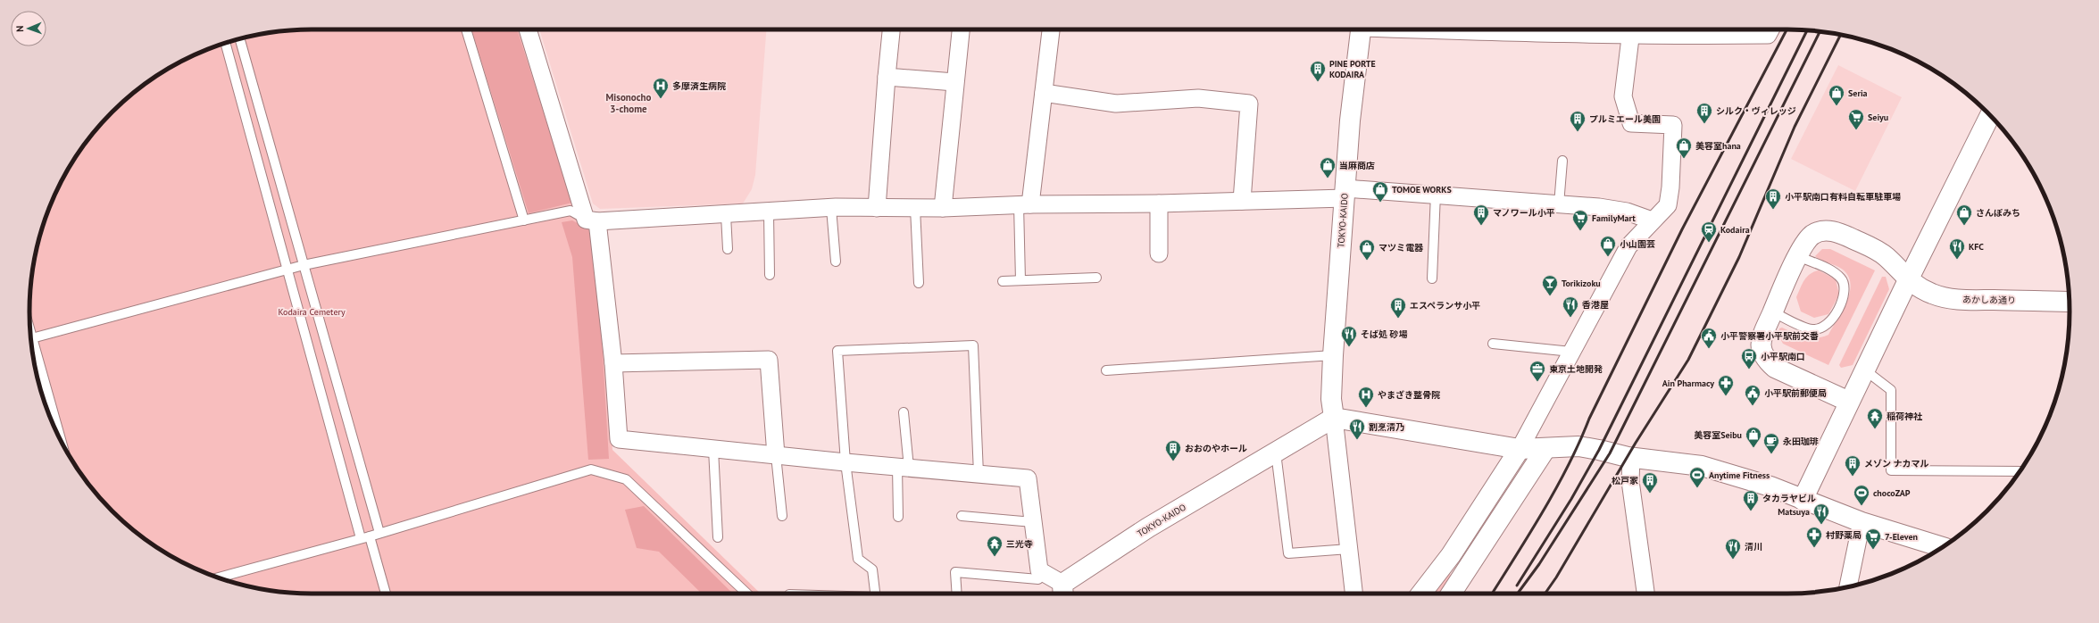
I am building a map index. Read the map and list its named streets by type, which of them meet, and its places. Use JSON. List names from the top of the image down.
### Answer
{
  "streets": {
    "street": ["TOKYO-KAIDO", "あかしあ通り"]
  },
  "districts": ["Misonocho 3-chome"],
  "parks": ["Kodaira Cemetery"],
  "places": {
    "building": [
      "PINE PORTE KODAIRA",
      "シルク・ヴィレッジ",
      "プルミエール美園",
      "小平駅南口有料自転車駐車場",
      "マノワール小平",
      "エスペランサ小平",
      "おおのやホール",
      "メゾン ナカマル",
      "松戸家",
      "タカラヤビル"
    ],
    "hospital": ["多摩済生病院", "やまざき整骨院"],
    "shop": [
      "Seria",
      "美容室hana",
      "当麻商店",
      "TOMOE WORKS",
      "さんぽみち",
      "小山園芸",
      "マツミ電器",
      "美容室Seibu"
    ],
    "supermarket": ["Seiyu", "FamilyMart", "7-Eleven"],
    "station": ["Kodaira"],
    "restaurant": [
      "KFC",
      "香港屋",
      "そば処 砂場",
      "割烹清乃",
      "Matsuya",
      "清川"
    ],
    "bar": ["Torikizoku"],
    "public building": ["小平警察署小平駅前交番", "小平駅前郵便局"],
    "bus stop": ["小平駅南口"],
    "office": ["東京土地開発"],
    "pharmacy": ["Ain Pharmacy", "村野薬局"],
    "temple": ["稲荷神社", "三光寺"],
    "cafe": ["永田珈琲"],
    "sports": ["Anytime Fitness", "chocoZAP"]
  },
  "north": "left"
}
